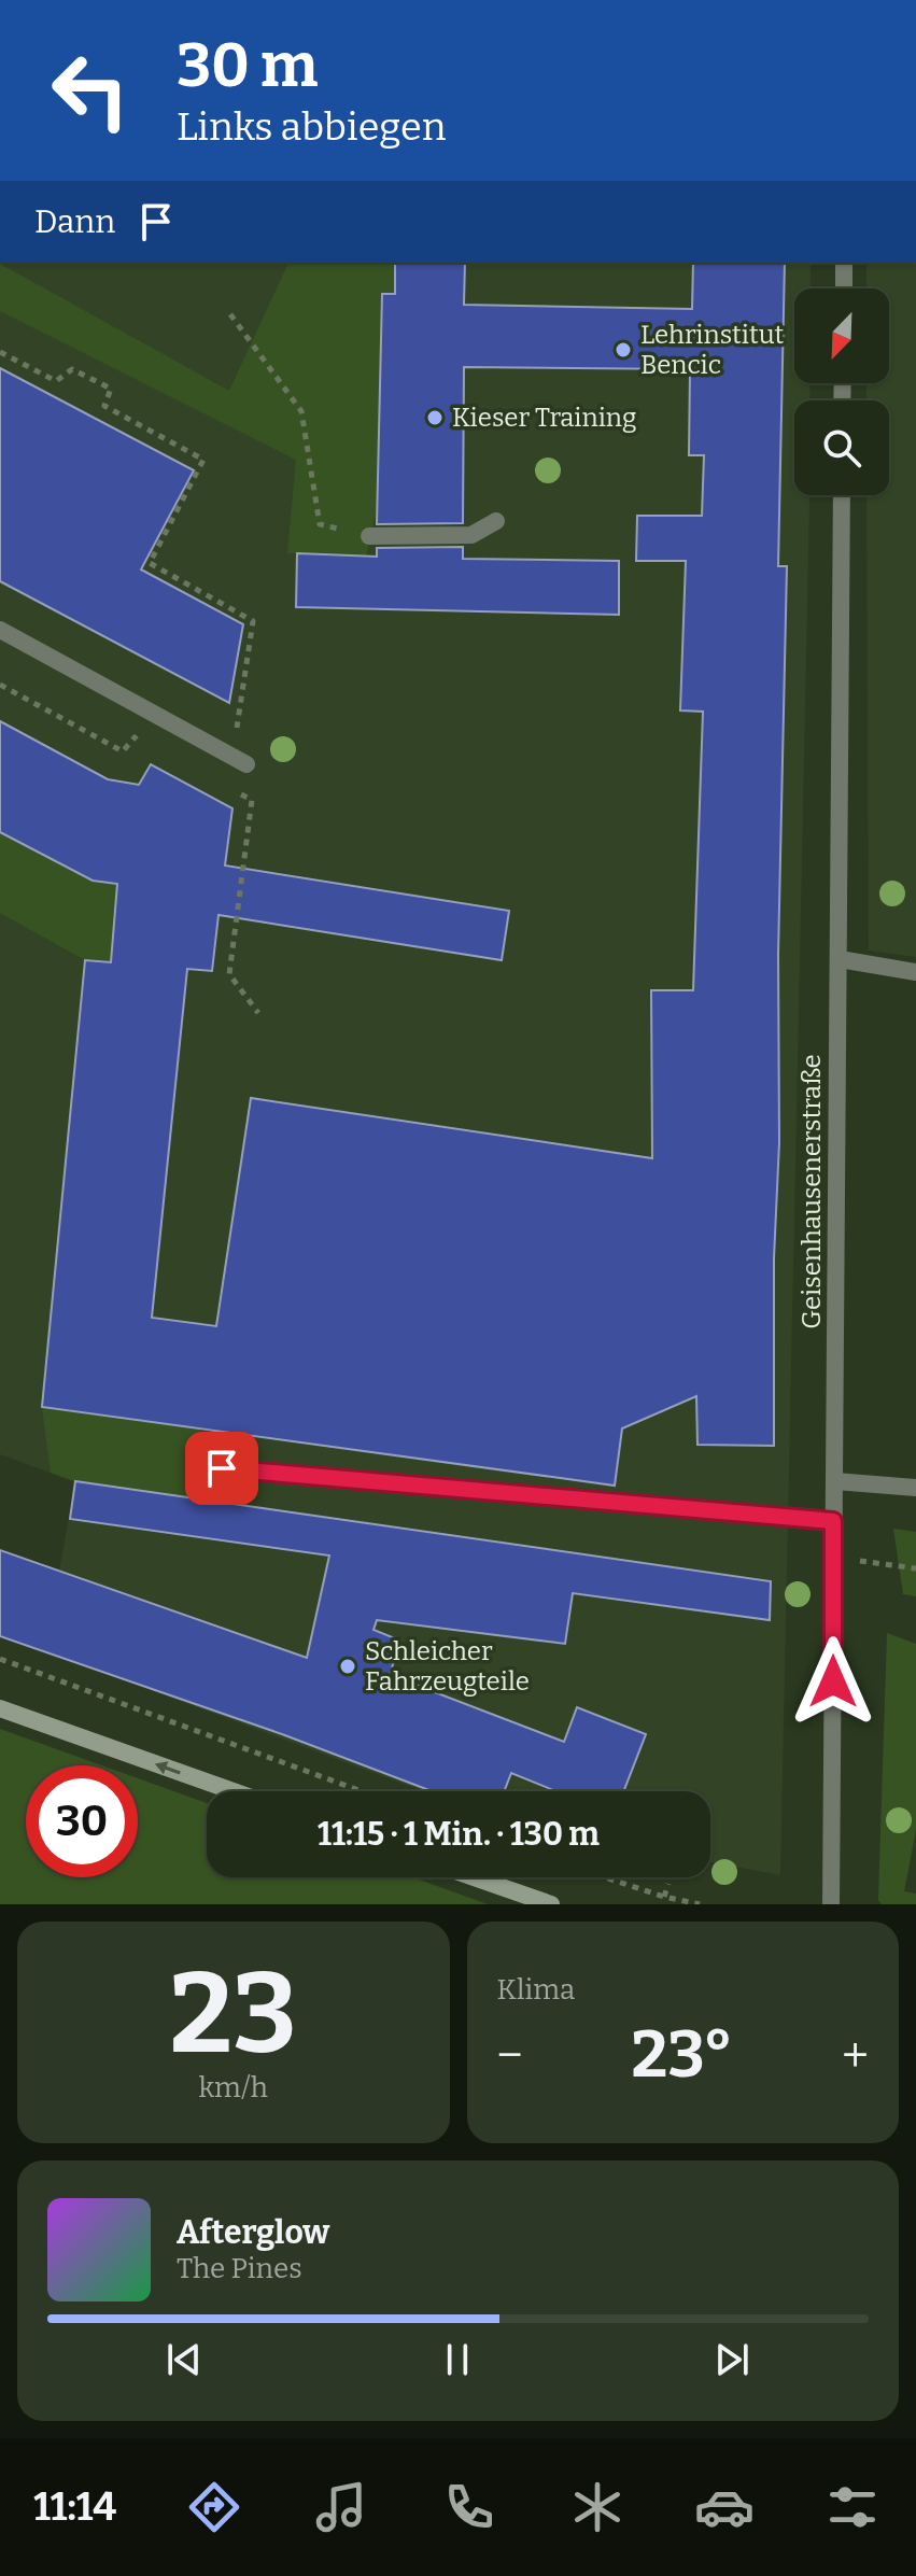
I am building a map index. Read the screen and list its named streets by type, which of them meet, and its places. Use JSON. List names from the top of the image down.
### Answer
{
  "streets": {
    "street": ["Geisenhausenerstraße"]
  },
  "places": ["Lehrinstitut Bencic", "Kieser Training", "Schleicher Fahrzeugteile"],
  "north": "bottom left",
  "page": {
    "turn": ["30 m", "Links abbiegen"],
    "then": "Dann",
    "limit": "30",
    "trip": "11:15 · 1 Min. · 130 m",
    "tile": [
      ["23", "km/h"],
      "Klima"
    ],
    "heat": ["−", "23°", "+"],
    "song": ["Afterglow", "The Pines"],
    "tabs": "11:14"
  }
}
